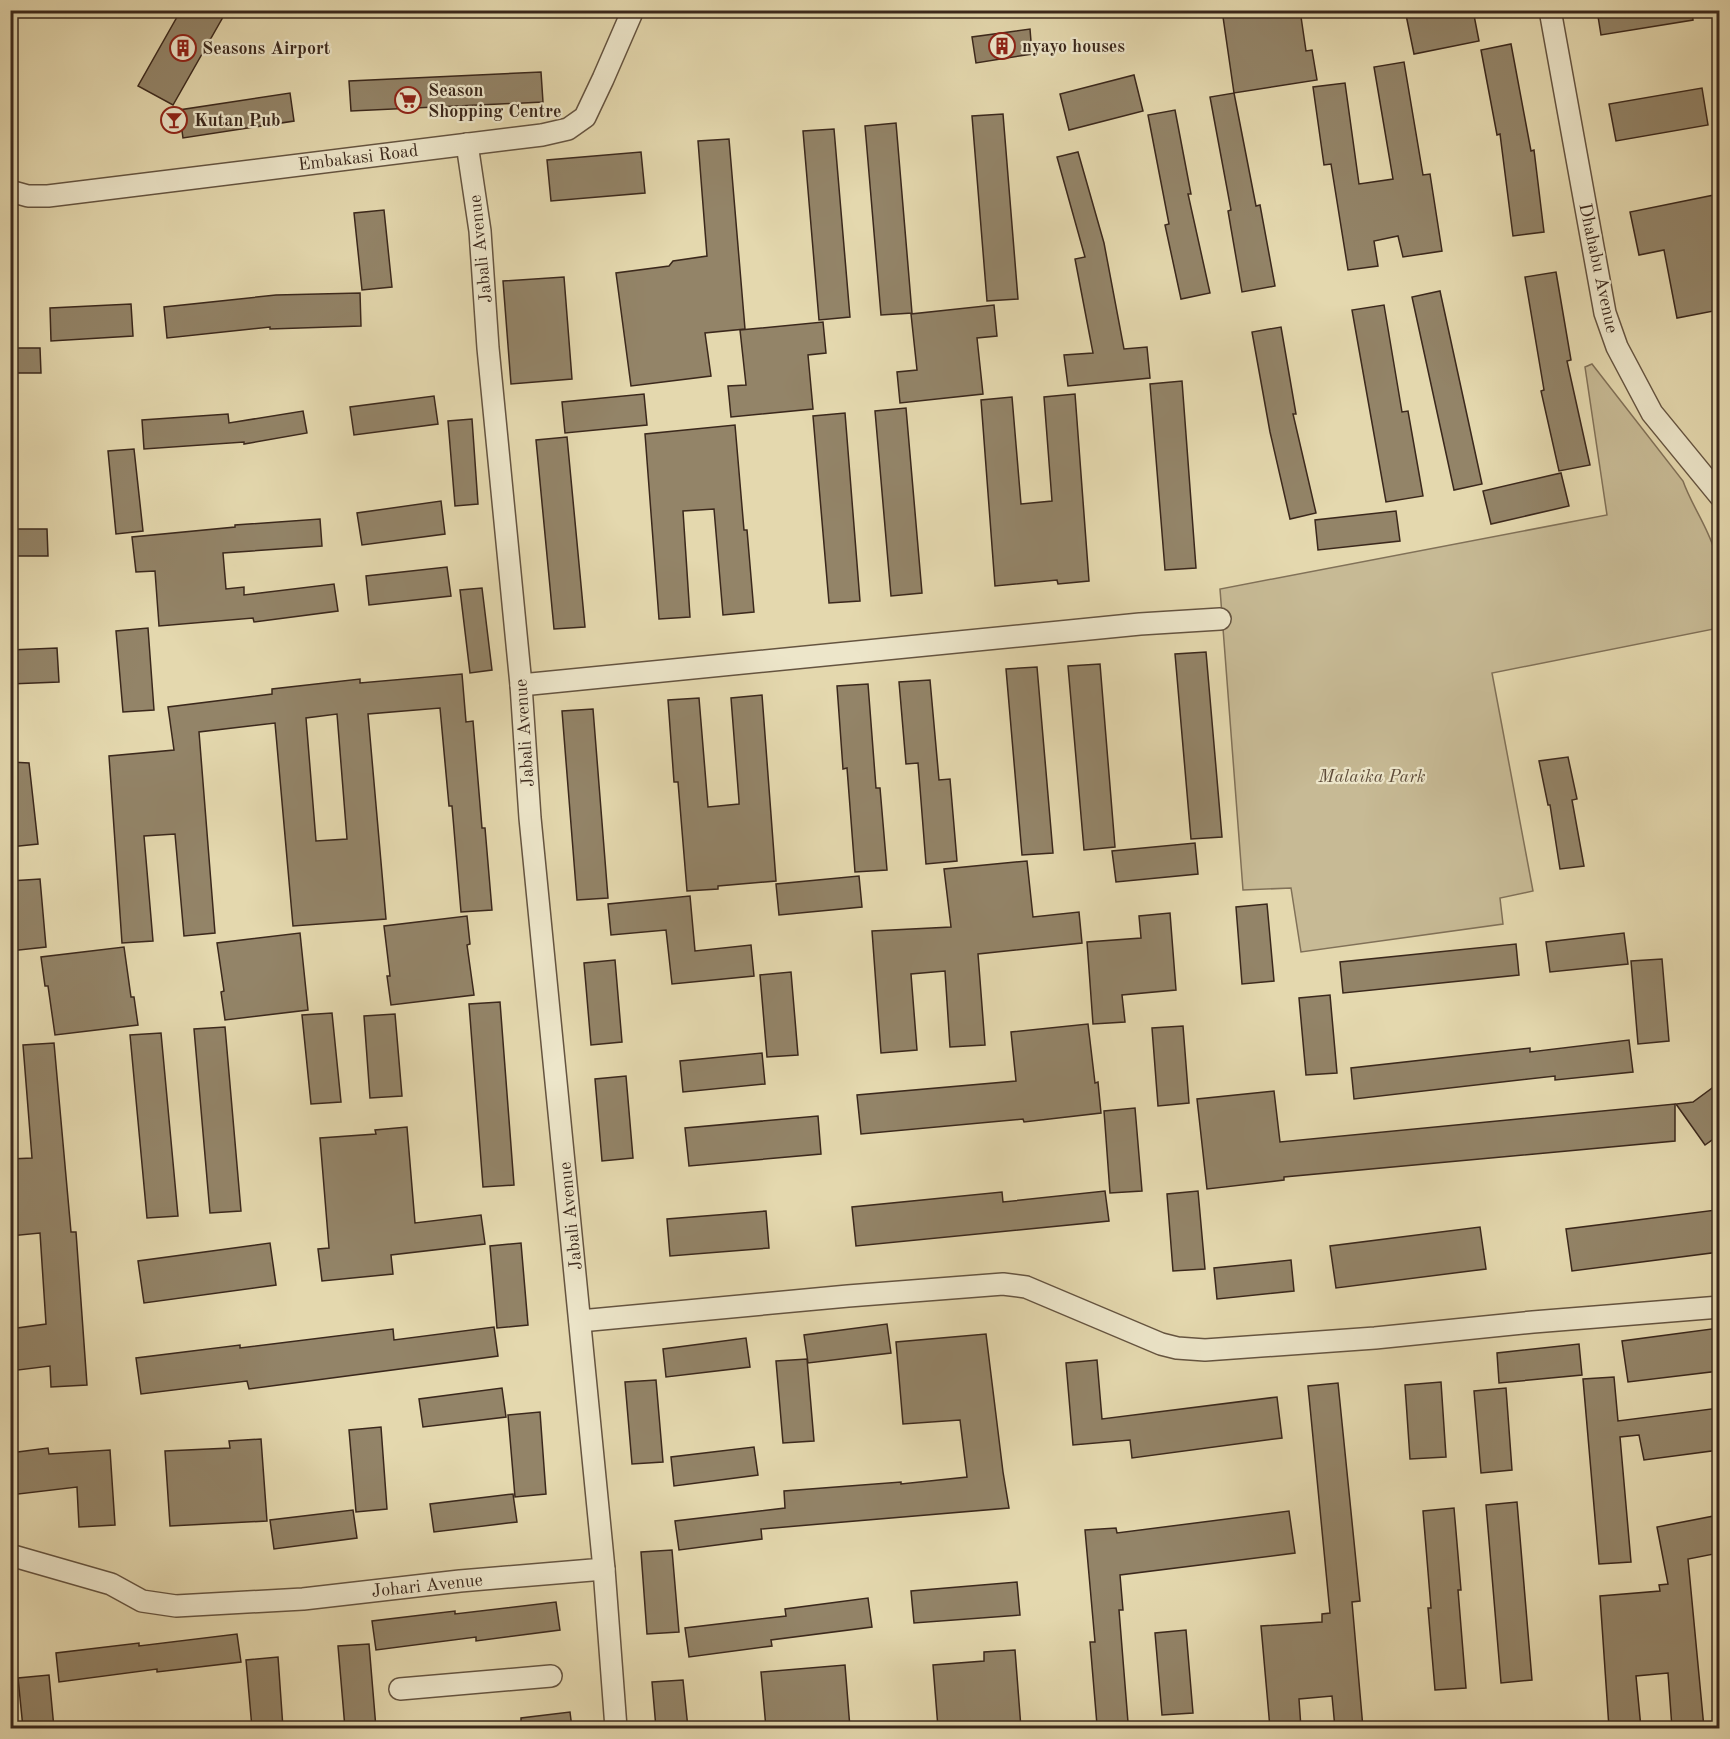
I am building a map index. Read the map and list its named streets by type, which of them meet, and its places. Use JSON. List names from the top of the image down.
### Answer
{
  "streets": {
    "street": [
      "Embakasi Road",
      "Jabali Avenue",
      "Dhahabu Avenue",
      "Johari Avenue"
    ]
  },
  "crossings": [
    ["Embakasi Road", "Jabali Avenue"]
  ],
  "parks": ["Malaika Park"],
  "places": {
    "building": ["nyayo houses", "Seasons Airport"],
    "supermarket": ["Season Shopping Centre"],
    "bar": ["Kutan Pub"]
  }
}
